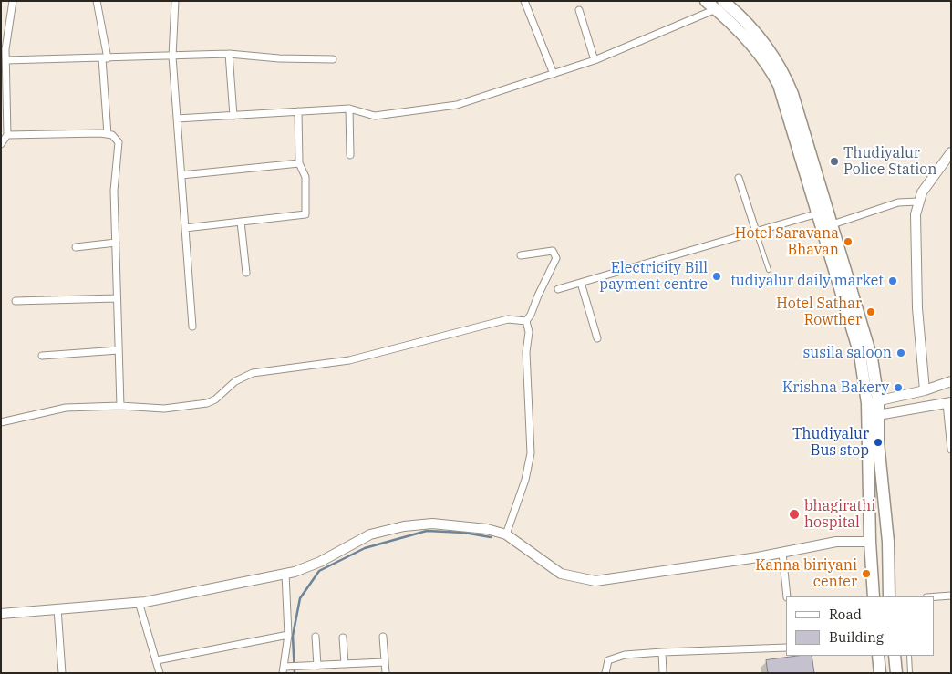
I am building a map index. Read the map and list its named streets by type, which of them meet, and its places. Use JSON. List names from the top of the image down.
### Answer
{
  "places": [
    "Thudiyalur Police Station",
    "Hotel Saravana Bhavan",
    "Electricity Bill payment centre",
    "tudiyalur daily market",
    "Hotel Sathar Rowther",
    "susila saloon",
    "Krishna Bakery",
    "Thudiyalur Bus stop",
    "bhagirathi hospital",
    "Kanna biriyani center"
  ],
  "legend": ["Road", "Building"]
}
